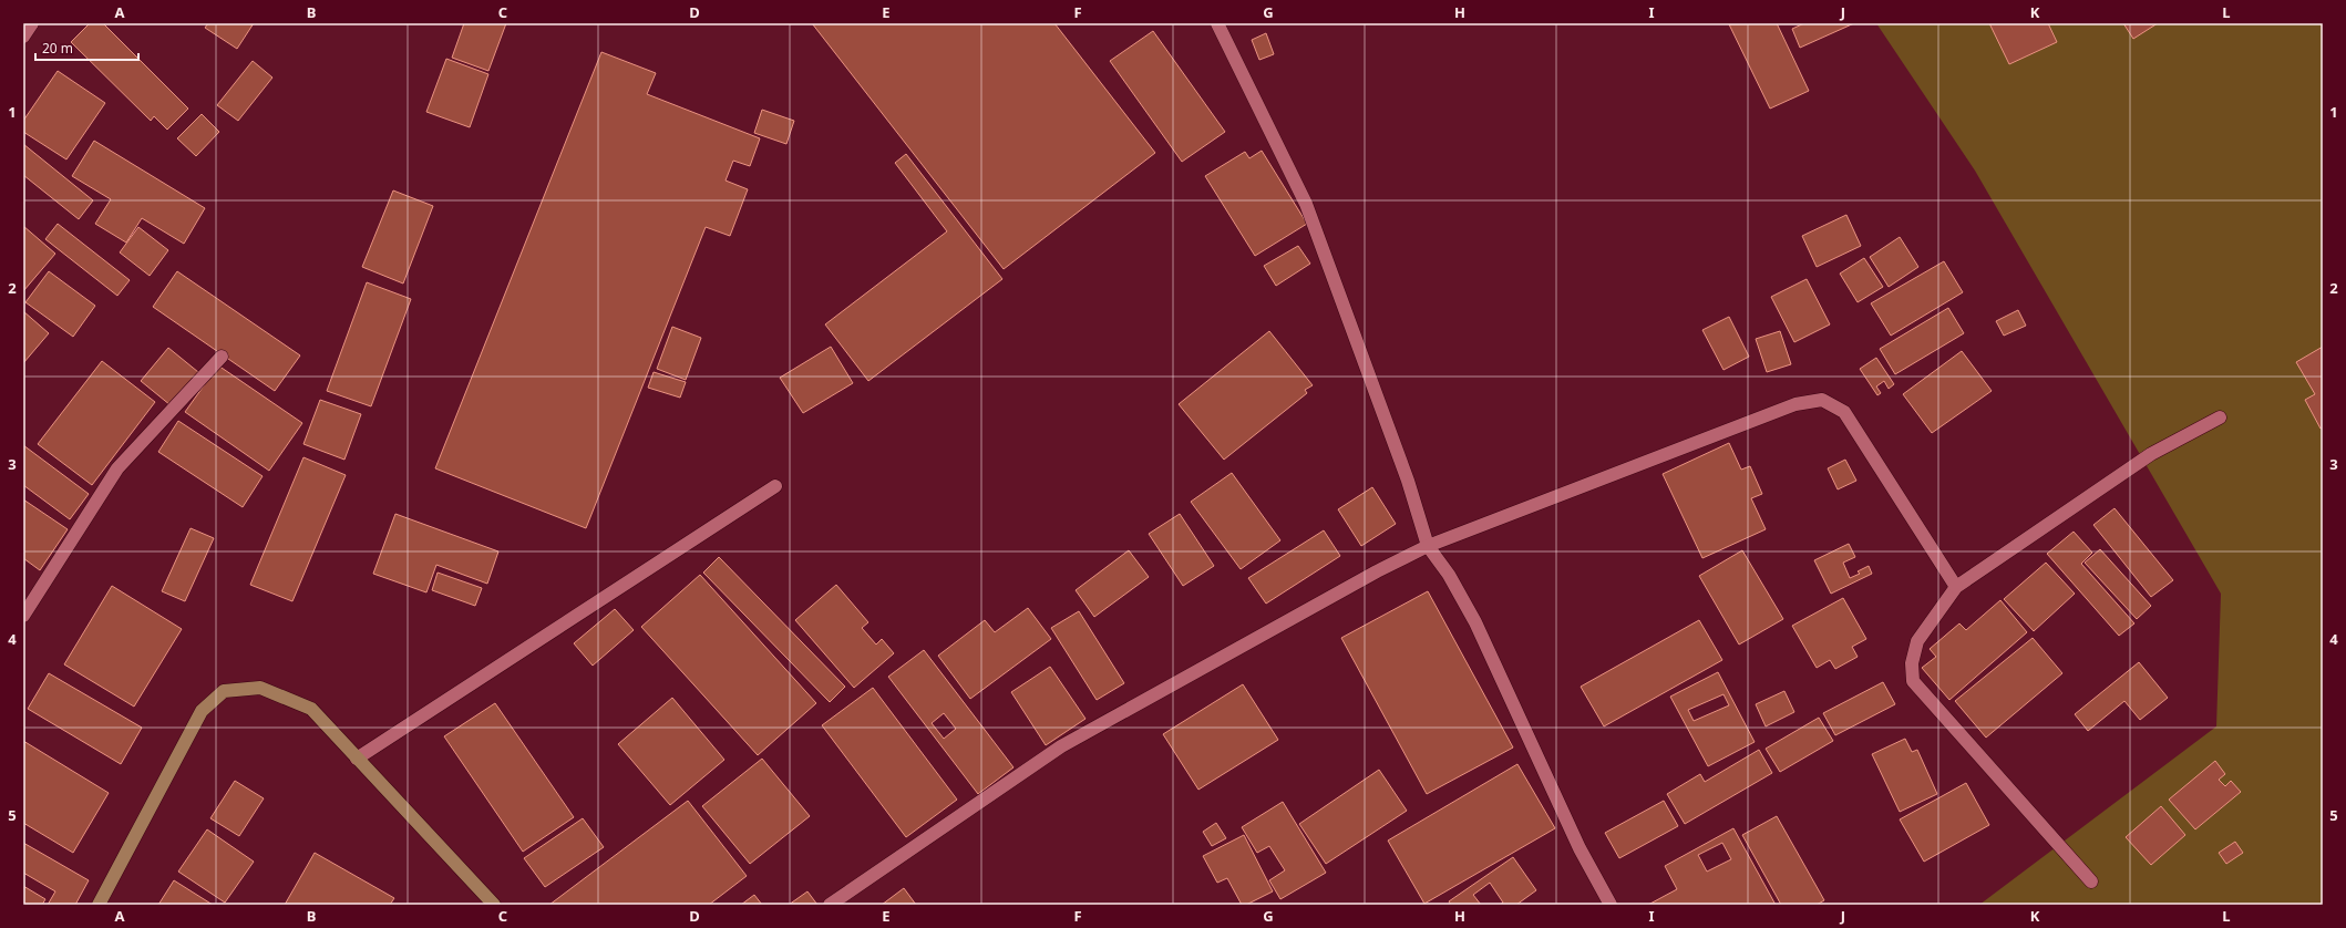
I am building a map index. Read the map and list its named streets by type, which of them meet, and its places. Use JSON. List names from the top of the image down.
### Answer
{
  "scale_bar": "20 m",
  "grid": {
    "columns": [
      "A",
      "B",
      "C",
      "D",
      "E",
      "F",
      "G",
      "H",
      "I",
      "J",
      "K",
      "L"
    ],
    "rows": [
      "1",
      "2",
      "3",
      "4",
      "5"
    ]
  }
}
